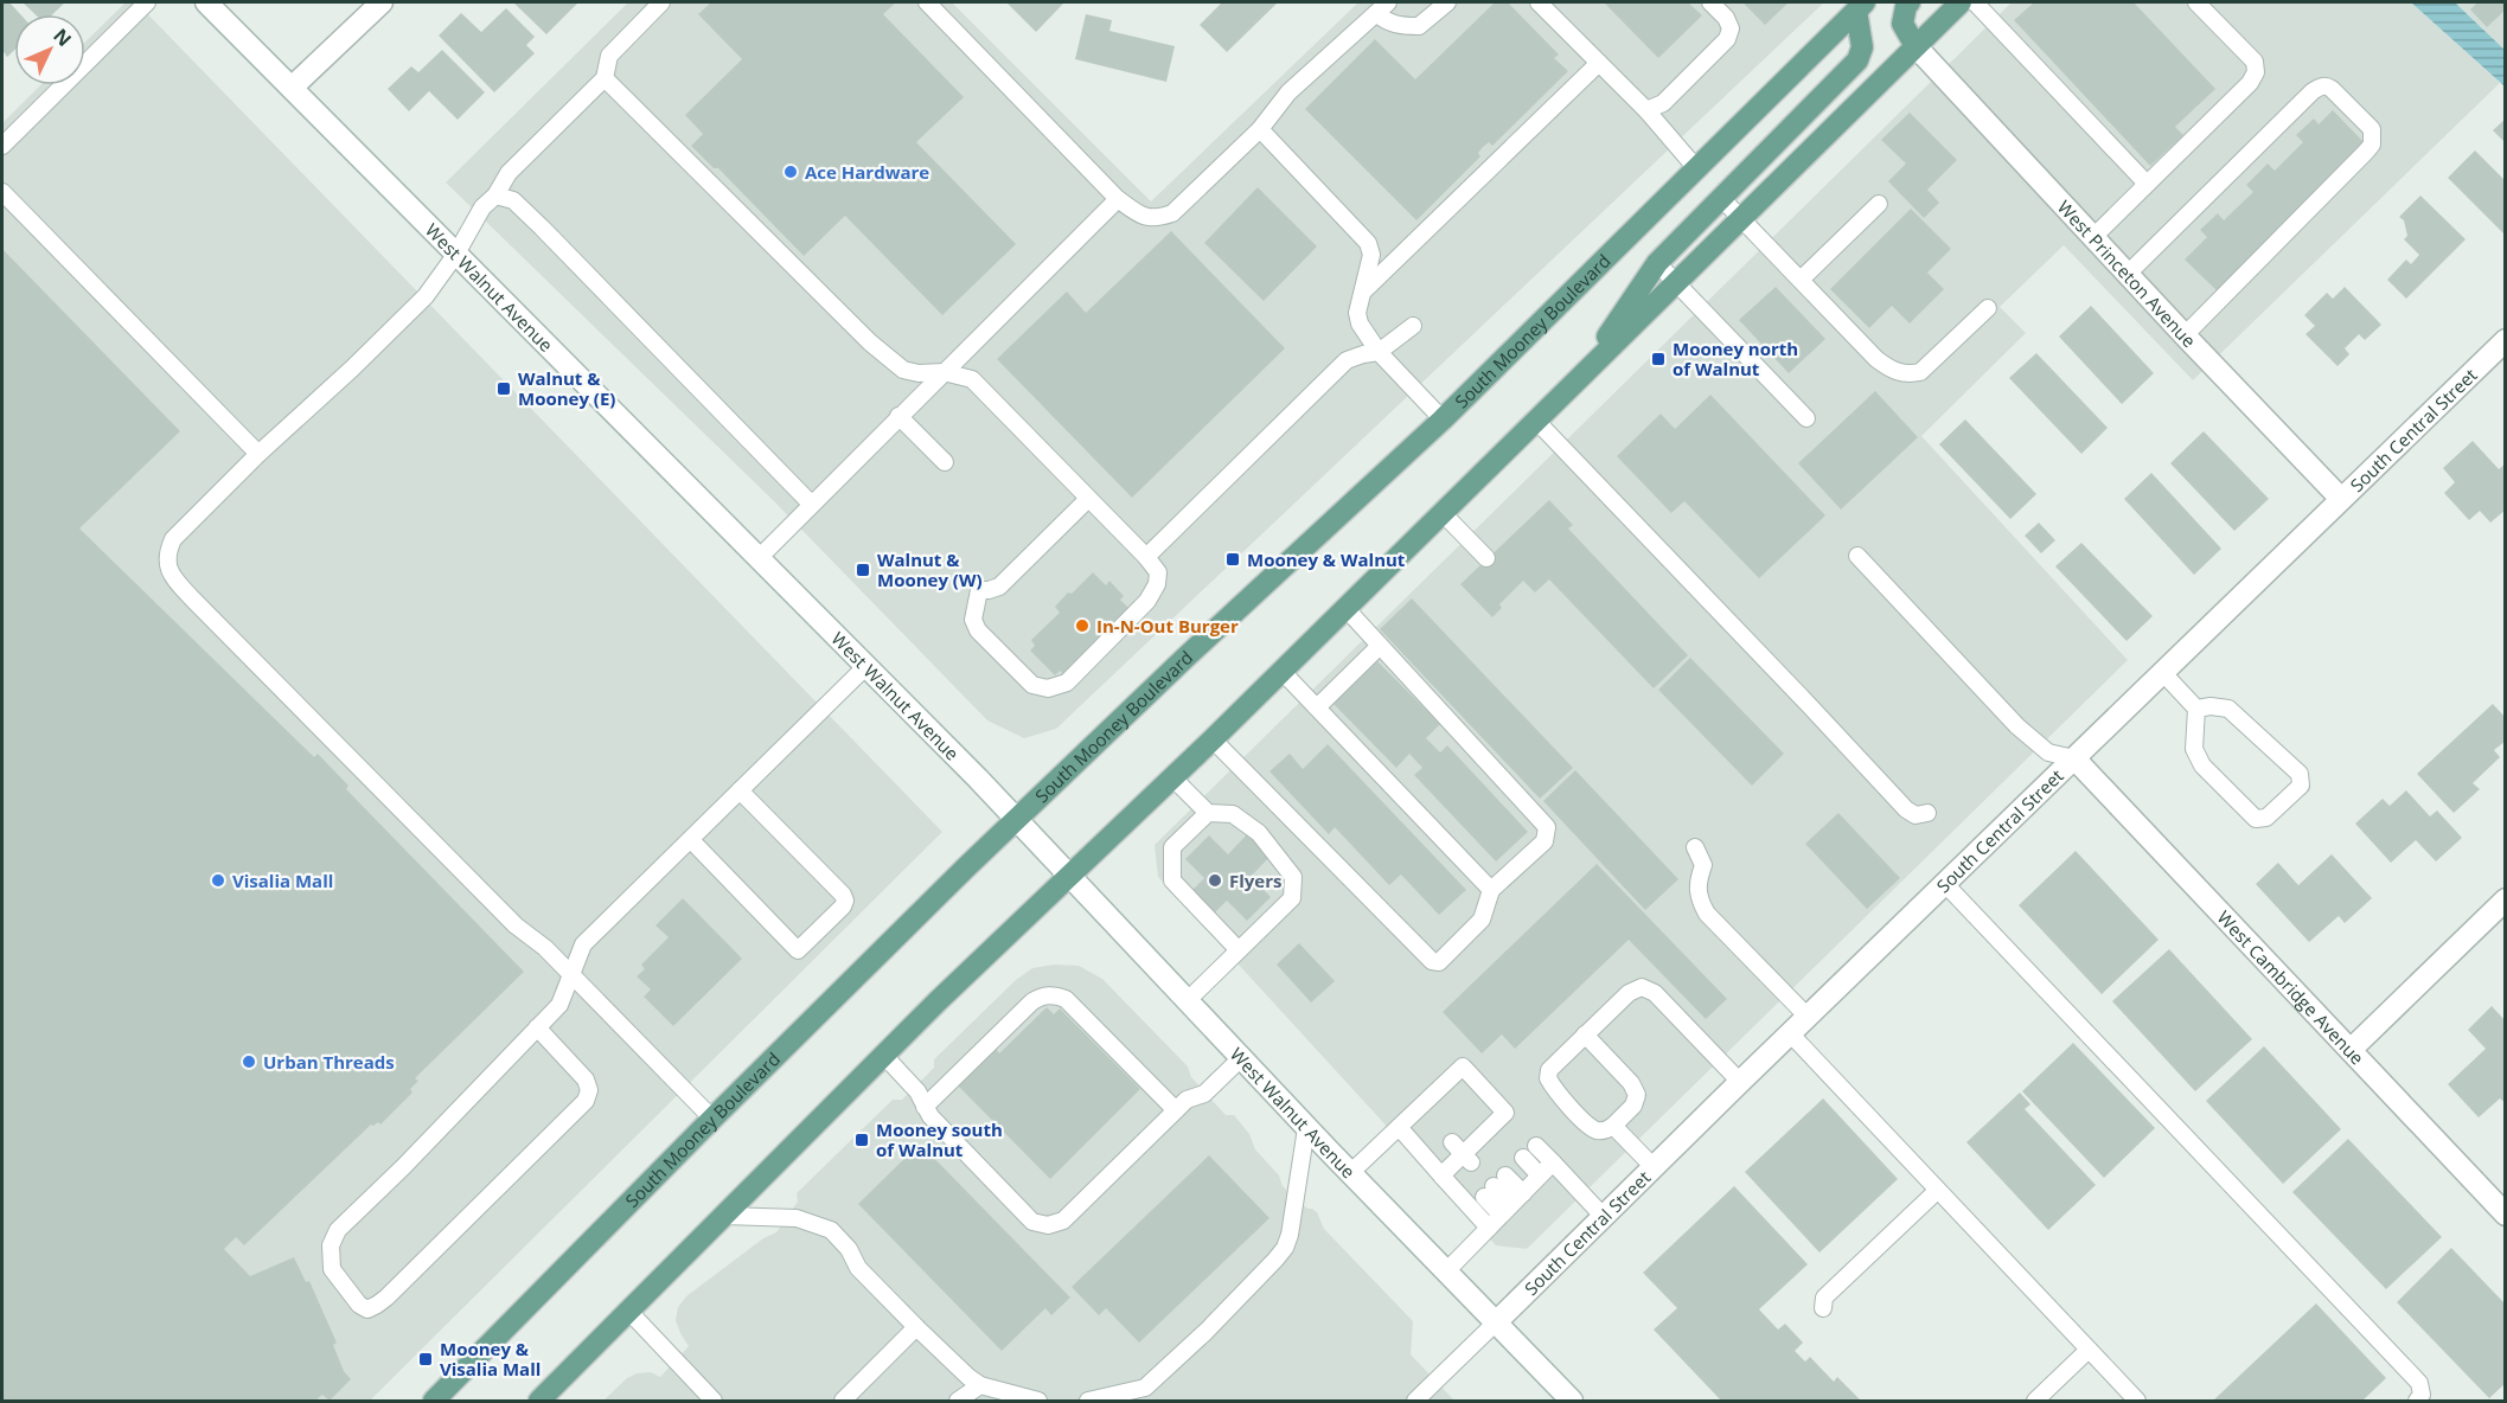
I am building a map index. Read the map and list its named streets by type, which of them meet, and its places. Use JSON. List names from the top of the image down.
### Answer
{
  "streets": {
    "main road": ["South Mooney Boulevard"],
    "street": [
      "West Princeton Avenue",
      "West Walnut Avenue",
      "South Central Street",
      "West Cambridge Avenue"
    ]
  },
  "crossings": [
    ["West Princeton Avenue", "South Central Street"],
    ["West Walnut Avenue", "South Mooney Boulevard"],
    ["West Walnut Avenue", "South Central Street"],
    ["South Central Street", "West Cambridge Avenue"]
  ],
  "places": {
    "other": [
      "Ace Hardware",
      "In-N-Out Burger",
      "Visalia Mall",
      "Flyers",
      "Urban Threads"
    ],
    "transit": [
      "Mooney north of Walnut",
      "Walnut & Mooney (E)",
      "Mooney & Walnut",
      "Walnut & Mooney (W)",
      "Mooney south of Walnut",
      "Mooney & Visalia Mall"
    ]
  },
  "north": "top right"
}
